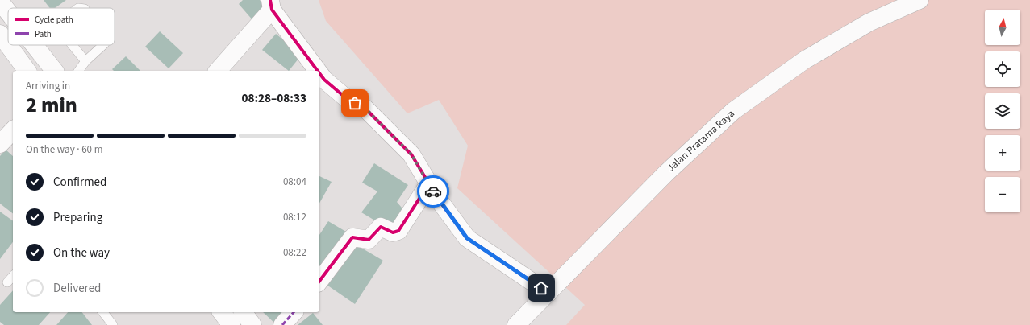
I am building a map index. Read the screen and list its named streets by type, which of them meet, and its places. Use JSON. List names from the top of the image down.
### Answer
{
  "streets": {
    "main road": ["Jalan Pratama Raya"]
  },
  "legend": ["Cycle path", "Path"],
  "north": "top",
  "page": {
    "map_buttons": ["+", "−"],
    "heading": ["2 min", "Arriving in", "08:28–08:33"],
    "bar": "On the way · 60 m",
    "list": [
      ["Confirmed", "08:04"],
      ["Preparing", "08:12"],
      ["On the way", "08:22"],
      "Delivered"
    ]
  }
}
